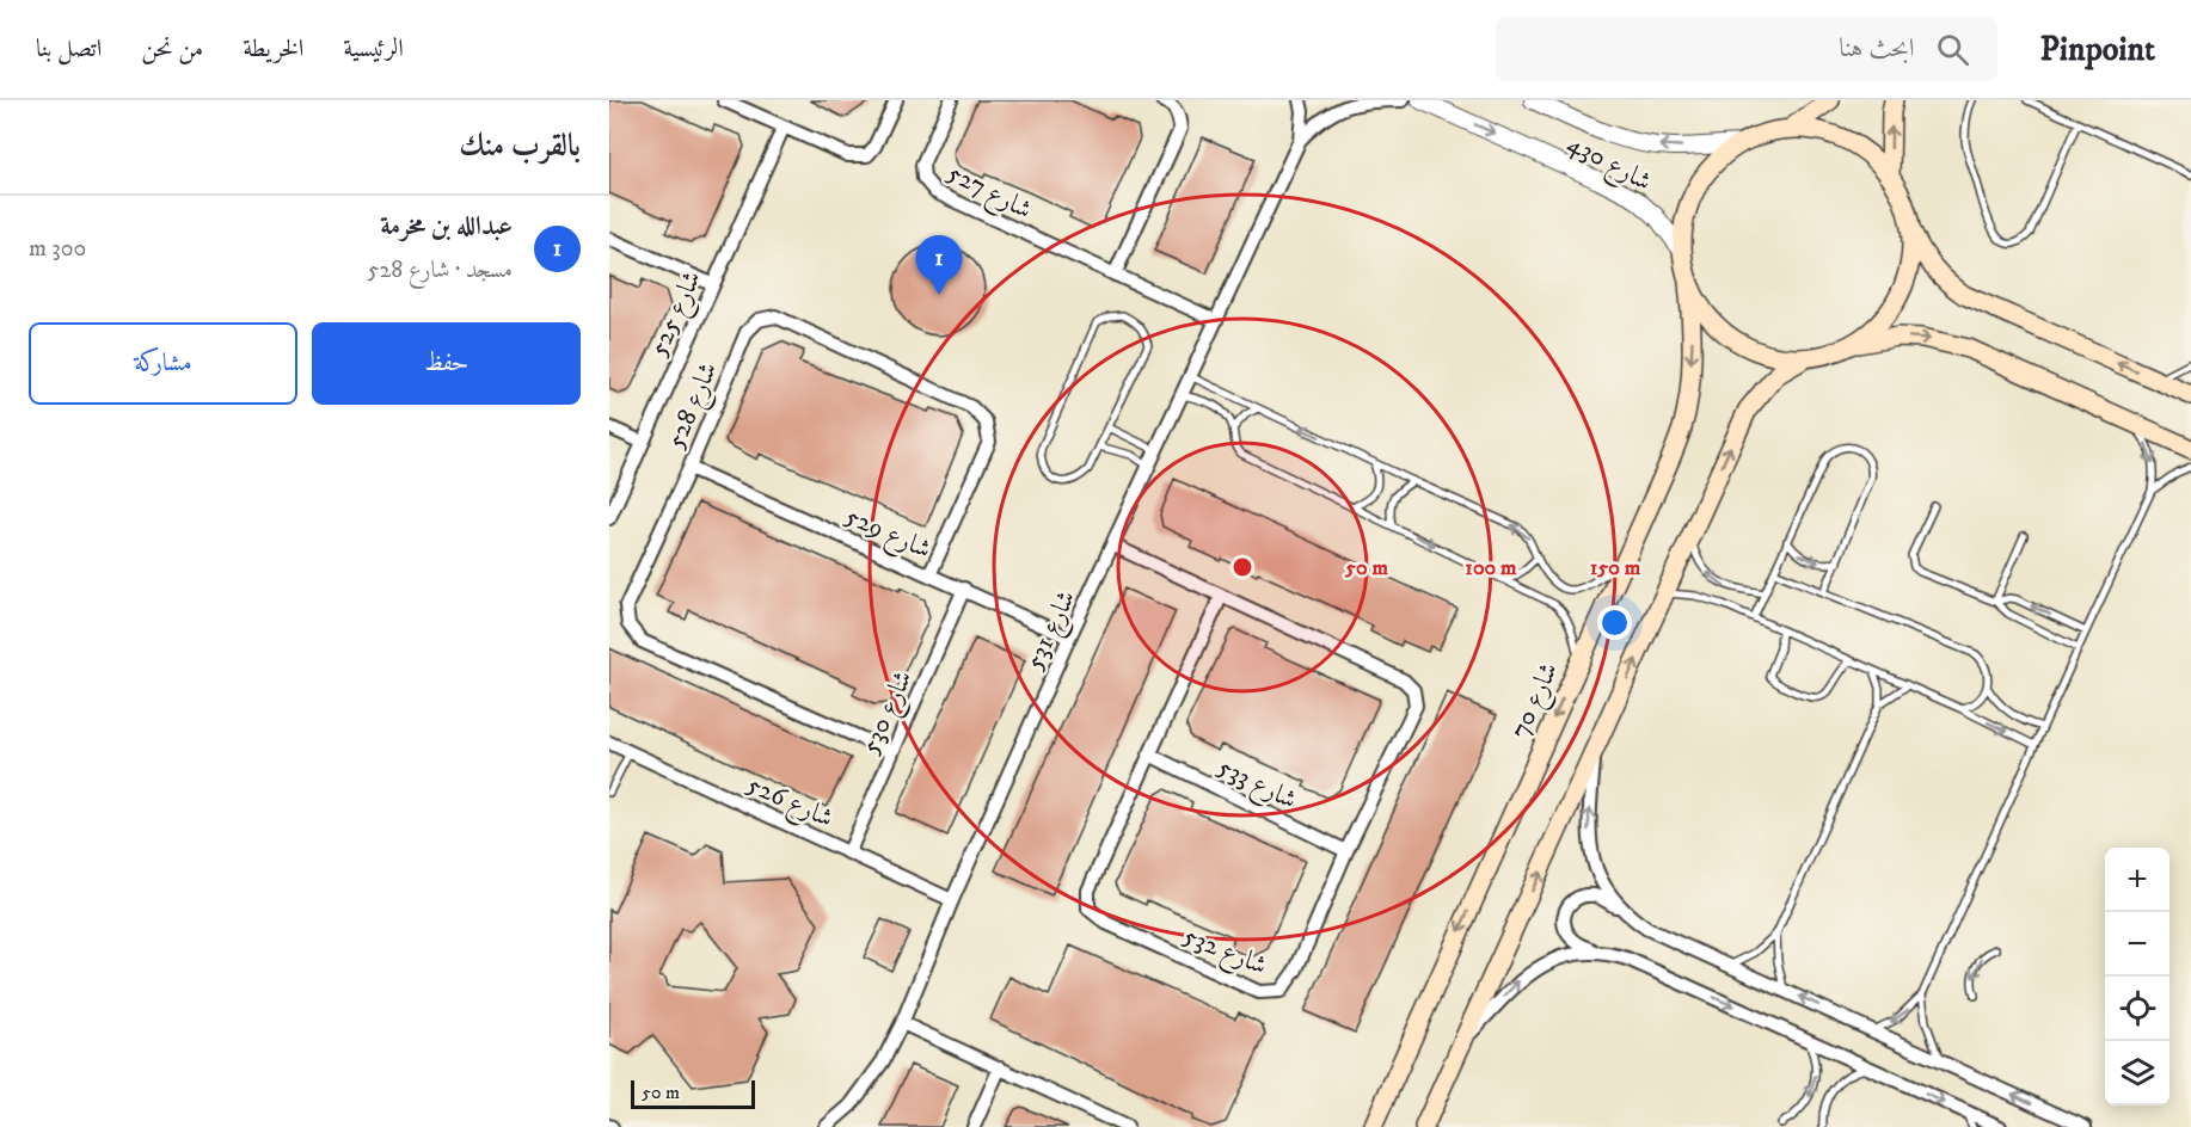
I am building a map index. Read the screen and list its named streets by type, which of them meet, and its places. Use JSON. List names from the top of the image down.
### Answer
{
  "streets": {
    "main road": ["شارع 70"],
    "street": [
      "شارع 430",
      "شارع 527",
      "شارع 525",
      "شارع 528",
      "شارع 529",
      "شارع 531",
      "شارع 530",
      "شارع 533",
      "شارع 526",
      "شارع 532"
    ]
  },
  "crossings": [
    ["شارع 430", "شارع 70"],
    ["شارع 527", "شارع 531"],
    ["شارع 528", "شارع 529"],
    ["شارع 528", "شارع 530"],
    ["شارع 529", "شارع 531"],
    ["شارع 529", "شارع 530"],
    ["شارع 531", "شارع 526"],
    ["شارع 531", "شارع 532"],
    ["شارع 530", "شارع 526"],
    ["شارع 533", "شارع 532"]
  ],
  "scale_bar": "50 m",
  "page": {
    "header": "Pinpoint",
    "search": "ابحث هنا",
    "nav": [
      "الرئيسية",
      "الخريطة",
      "من نحن",
      "اتصل بنا"
    ],
    "heading": "بالقرب منك",
    "list": [
      {
        "mark": "1",
        "name": "عبدالله بن مخرمة",
        "note": "مسجد · شارع 528",
        "value": "300 m"
      }
    ],
    "pins": "1",
    "buttons": ["حفظ", "مشاركة"],
    "map_buttons": ["+", "−"],
    "scale": "50 m"
  },
  "rings": ["50 m", "100 m", "150 m"]
}
